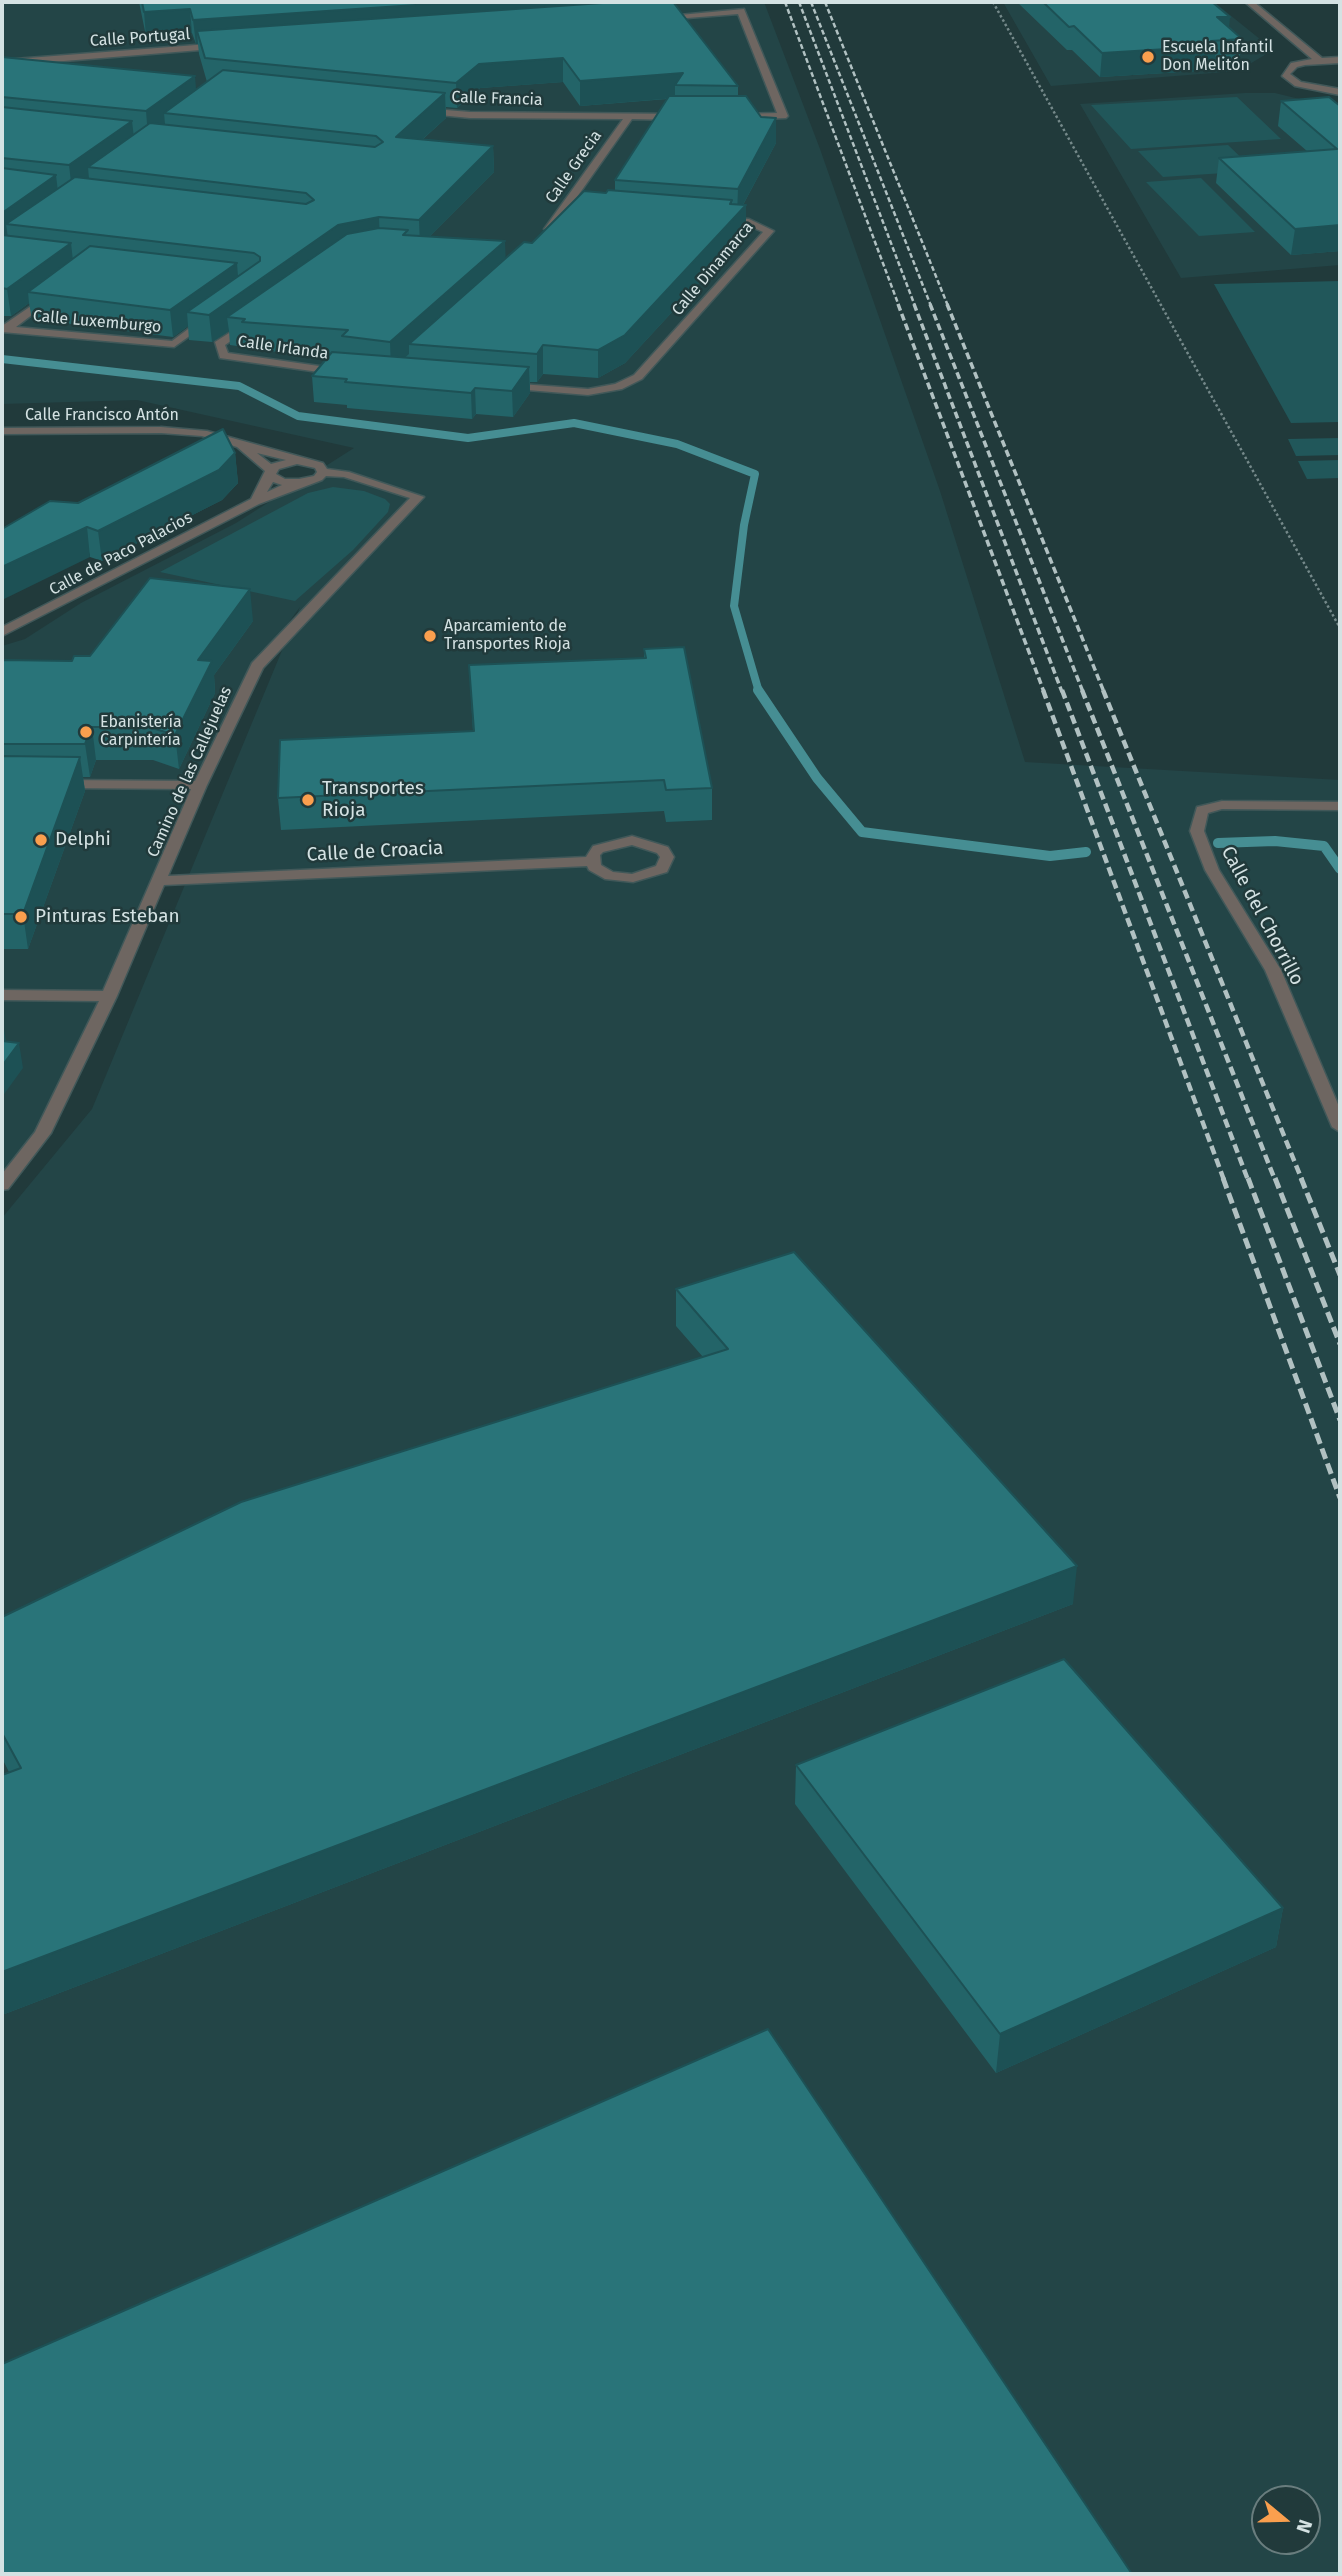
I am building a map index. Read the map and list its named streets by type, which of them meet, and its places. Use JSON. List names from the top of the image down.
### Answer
{
  "streets": {
    "street": [
      "Calle Portugal",
      "Calle Francia",
      "Calle Grecia",
      "Calle Dinamarca",
      "Calle Luxemburgo",
      "Calle Irlanda",
      "Calle Francisco Antón",
      "Calle de Paco Palacios",
      "Camino de las Callejuelas",
      "Calle de Croacia",
      "Calle del Chorrillo"
    ]
  },
  "crossings": [
    ["Calle Francia", "Calle Grecia"],
    ["Calle Francisco Antón", "Calle de Paco Palacios"],
    ["Calle Francisco Antón", "Camino de las Callejuelas"],
    ["Calle de Paco Palacios", "Camino de las Callejuelas"],
    ["Camino de las Callejuelas", "Calle de Croacia"]
  ],
  "places": [
    "Escuela Infantil Don Melitón",
    "Aparcamiento de Transportes Rioja",
    "Ebanistería Carpintería",
    "Transportes Rioja",
    "Delphi",
    "Pinturas Esteban"
  ],
  "north": "right"
}
